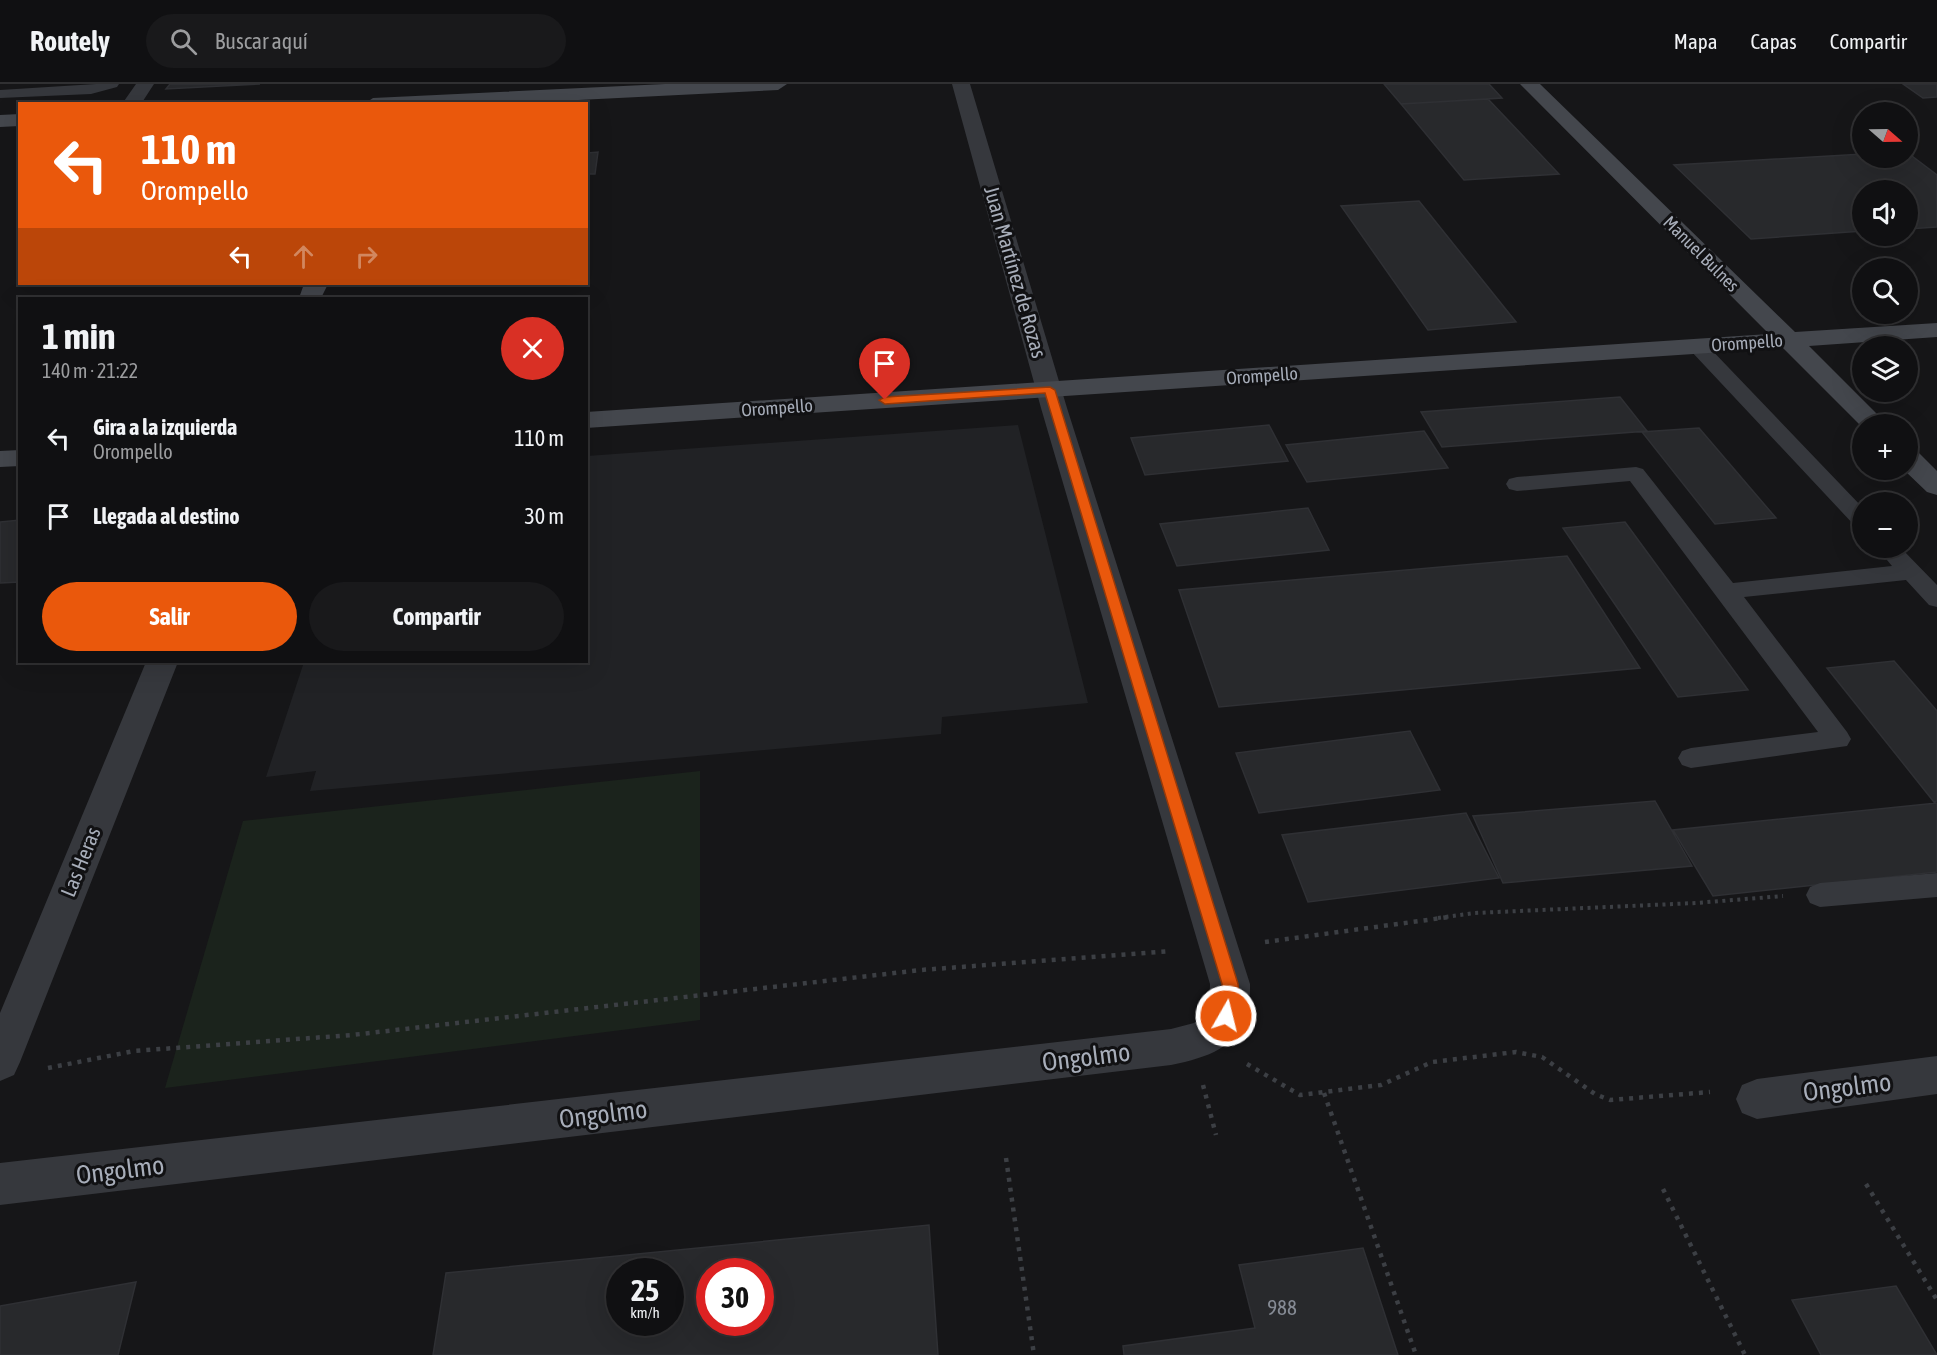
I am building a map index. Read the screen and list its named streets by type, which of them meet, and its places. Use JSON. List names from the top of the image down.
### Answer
{
  "streets": {
    "street": [
      "Manuel Bulnes",
      "Juan Martínez de Rozas",
      "Orompello",
      "Las Heras",
      "Ongolmo"
    ]
  },
  "crossings": [
    ["Manuel Bulnes", "Orompello"],
    ["Juan Martínez de Rozas", "Orompello"],
    ["Juan Martínez de Rozas", "Ongolmo"]
  ],
  "house_numbers": ["988"],
  "north": "right",
  "page": {
    "header": "Routely",
    "search": "Buscar aquí",
    "nav": ["Mapa", "Capas", "Compartir"],
    "map_buttons": ["+", "−"],
    "turn": ["110 m", "Orompello"],
    "heading": ["1 min", "140 m · 21:22"],
    "list": [
      {
        "name": "Gira a la izquierda",
        "note": "Orompello",
        "value": "110 m"
      },
      {
        "name": "Llegada al destino",
        "value": "30 m"
      }
    ],
    "buttons": ["Salir", "Compartir"],
    "speed": "25 km/h",
    "limit": "30"
  }
}
